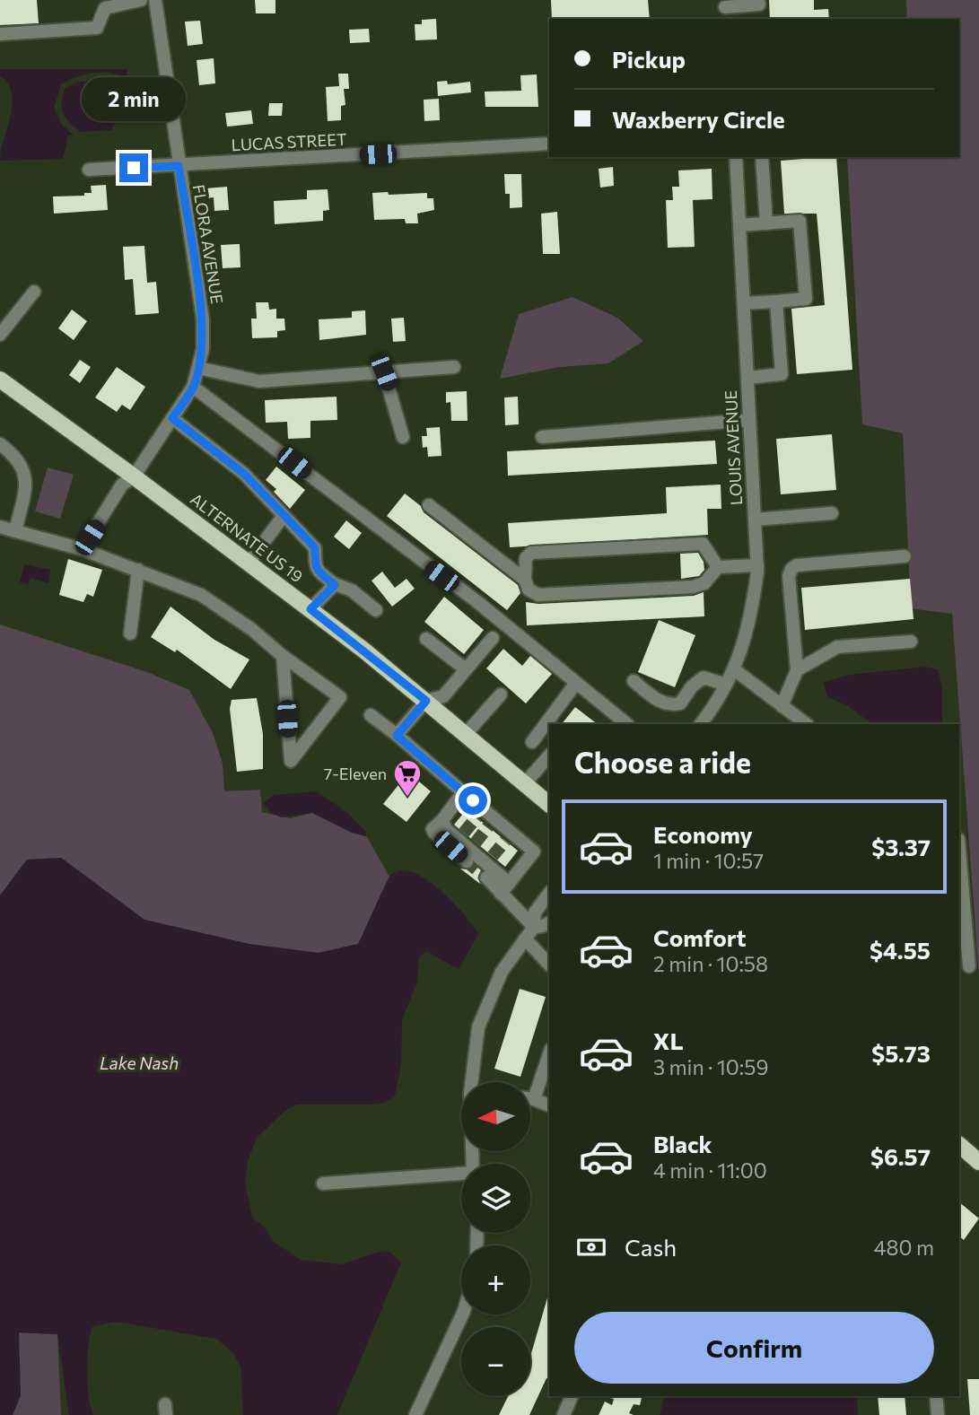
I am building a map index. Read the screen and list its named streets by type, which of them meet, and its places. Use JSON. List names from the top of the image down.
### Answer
{
  "streets": {
    "main road": ["ALTERNATE US 19"],
    "street": ["LUCAS STREET", "FLORA AVENUE", "LOUIS AVENUE"]
  },
  "crossings": [
    ["LUCAS STREET", "FLORA AVENUE"],
    ["FLORA AVENUE", "ALTERNATE US 19"]
  ],
  "water": ["Lake Nash"],
  "places": {
    "supermarket": ["7-Eleven"]
  },
  "north": "left",
  "page": {
    "banner": ["Pickup", "Waxberry Circle"],
    "bubble": "2 min",
    "heading": "Choose a ride",
    "list": [
      {
        "name": "Economy",
        "note": "1 min · 10:57",
        "value": "$3.37"
      },
      {
        "name": "Comfort",
        "note": "2 min · 10:58",
        "value": "$4.55"
      },
      {
        "name": "XL",
        "note": "3 min · 10:59",
        "value": "$5.73"
      },
      {
        "name": "Black",
        "note": "4 min · 11:00",
        "value": "$6.57"
      }
    ],
    "map_buttons": ["+", "−"],
    "pay": ["Cash", "480 m"],
    "buttons": "Confirm"
  }
}
